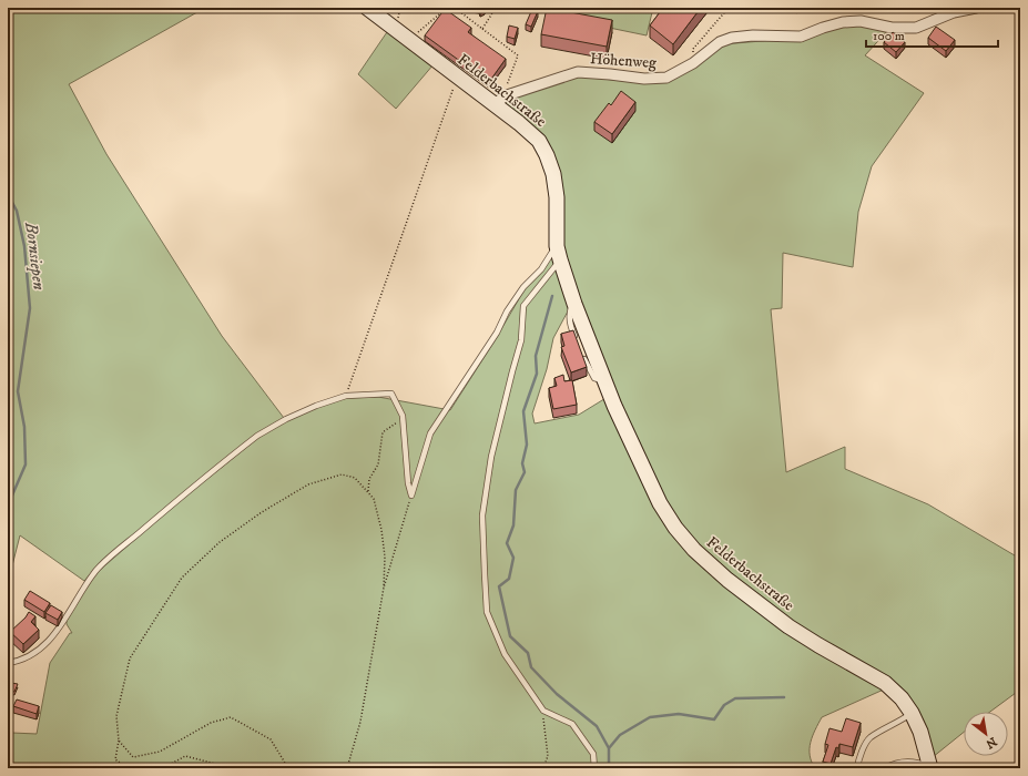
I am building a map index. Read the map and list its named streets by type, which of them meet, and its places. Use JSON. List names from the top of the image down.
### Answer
{
  "streets": {
    "street": ["Höhenweg", "Felderbachstraße"]
  },
  "crossings": [
    ["Höhenweg", "Felderbachstraße"]
  ],
  "water": ["Bornsiepen"],
  "scale_bar": "100 m",
  "north": "bottom right"
}
